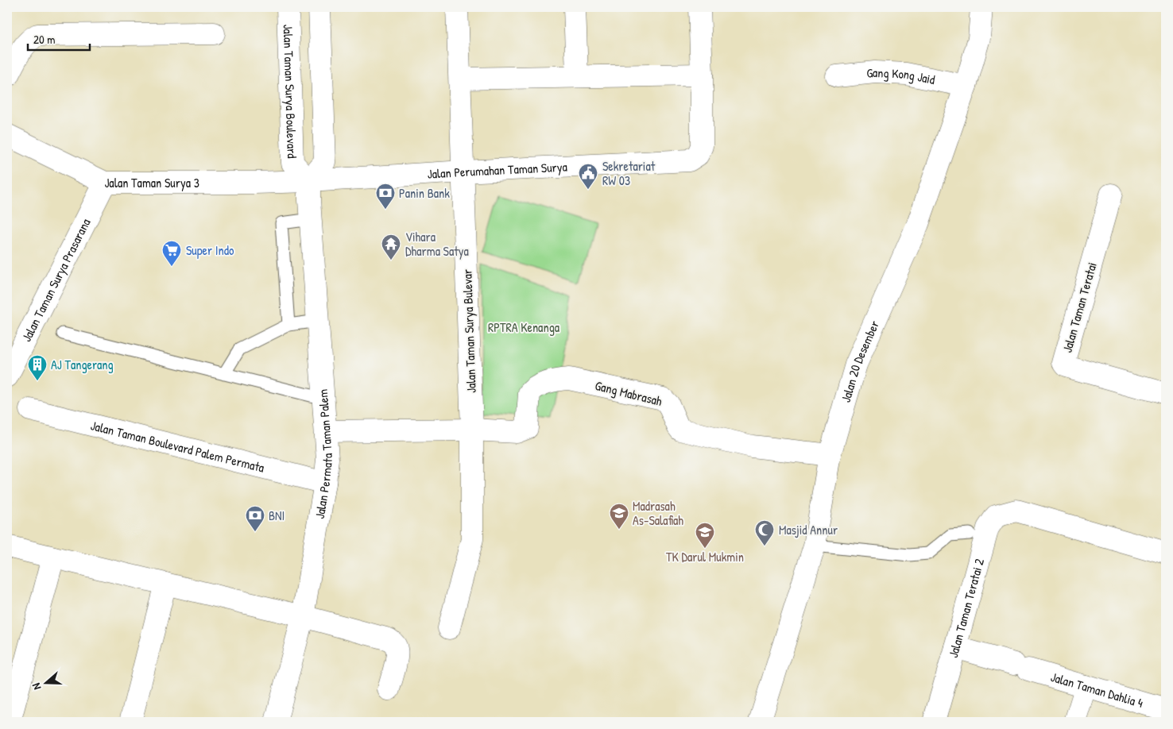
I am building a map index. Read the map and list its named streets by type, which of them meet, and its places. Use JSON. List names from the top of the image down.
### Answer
{
  "streets": {
    "street": [
      "Gang Kong Jaid",
      "Jalan Taman Surya Boulevard",
      "Jalan Perumahan Taman Surya",
      "Jalan Taman Surya 3",
      "Jalan Taman Surya Prasarana",
      "Jalan Taman Teratai",
      "Jalan Taman Surya Bulevar",
      "Jalan 20 Desember",
      "Gang Mabrasah",
      "Jalan Taman Boulevard Palem Permata",
      "Jalan Permata Taman Palem",
      "Jalan Taman Teratai 2",
      "Jalan Taman Dahlia 4"
    ]
  },
  "crossings": [
    ["Gang Kong Jaid", "Jalan 20 Desember"],
    ["Jalan Taman Surya Boulevard", "Jalan Perumahan Taman Surya"],
    ["Jalan Taman Surya Boulevard", "Jalan Taman Surya 3"],
    ["Jalan Taman Surya Boulevard", "Jalan Permata Taman Palem"],
    ["Jalan Perumahan Taman Surya", "Jalan Taman Surya 3"],
    ["Jalan Perumahan Taman Surya", "Jalan Taman Surya Bulevar"],
    ["Jalan Perumahan Taman Surya", "Jalan Permata Taman Palem"],
    ["Jalan Taman Surya 3", "Jalan Taman Surya Prasarana"],
    ["Jalan Taman Surya 3", "Jalan Permata Taman Palem"],
    ["Jalan Taman Surya Bulevar", "Gang Mabrasah"],
    ["Jalan 20 Desember", "Gang Mabrasah"],
    ["Jalan Taman Boulevard Palem Permata", "Jalan Permata Taman Palem"],
    ["Jalan Taman Teratai 2", "Jalan Taman Dahlia 4"]
  ],
  "parks": ["RPTRA Kenanga"],
  "places": {
    "public building": ["Sekretariat RW 03"],
    "bank": ["Panin Bank", "BNI"],
    "temple": ["Vihara Dharma Satya"],
    "supermarket": ["Super Indo"],
    "building": ["AJ Tangerang"],
    "school or university": ["Madrasah As-Salafiah", "TK Darul Mukmin"],
    "mosque": ["Masjid Annur"]
  },
  "scale_bar": "20 m",
  "north": "left"
}
